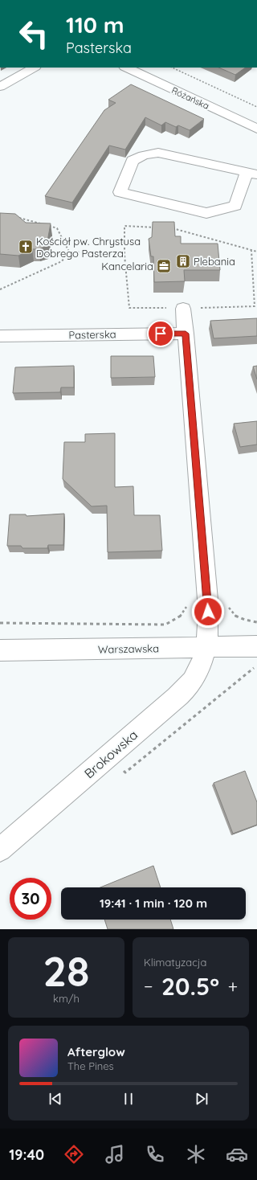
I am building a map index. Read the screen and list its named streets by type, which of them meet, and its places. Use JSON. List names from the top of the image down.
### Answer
{
  "streets": {
    "street": [
      "Różańska",
      "Pasterska",
      "Warszawska",
      "Brokowska"
    ]
  },
  "crossings": [
    ["Pasterska", "Brokowska"],
    ["Warszawska", "Brokowska"]
  ],
  "places": {
    "church": ["Kościół pw. Chrystusa Dobrego Pasterza"],
    "building": ["Plebania"],
    "office": ["Kancelaria"]
  },
  "page": {
    "turn": ["110 m", "Pasterska"],
    "limit": "30",
    "trip": "19:41 · 1 min · 120 m",
    "tile": [
      ["28", "km/h"],
      "Klimatyzacja"
    ],
    "heat": ["−", "20.5°", "+"],
    "song": ["Afterglow", "The Pines"],
    "tabs": "19:40"
  }
}
